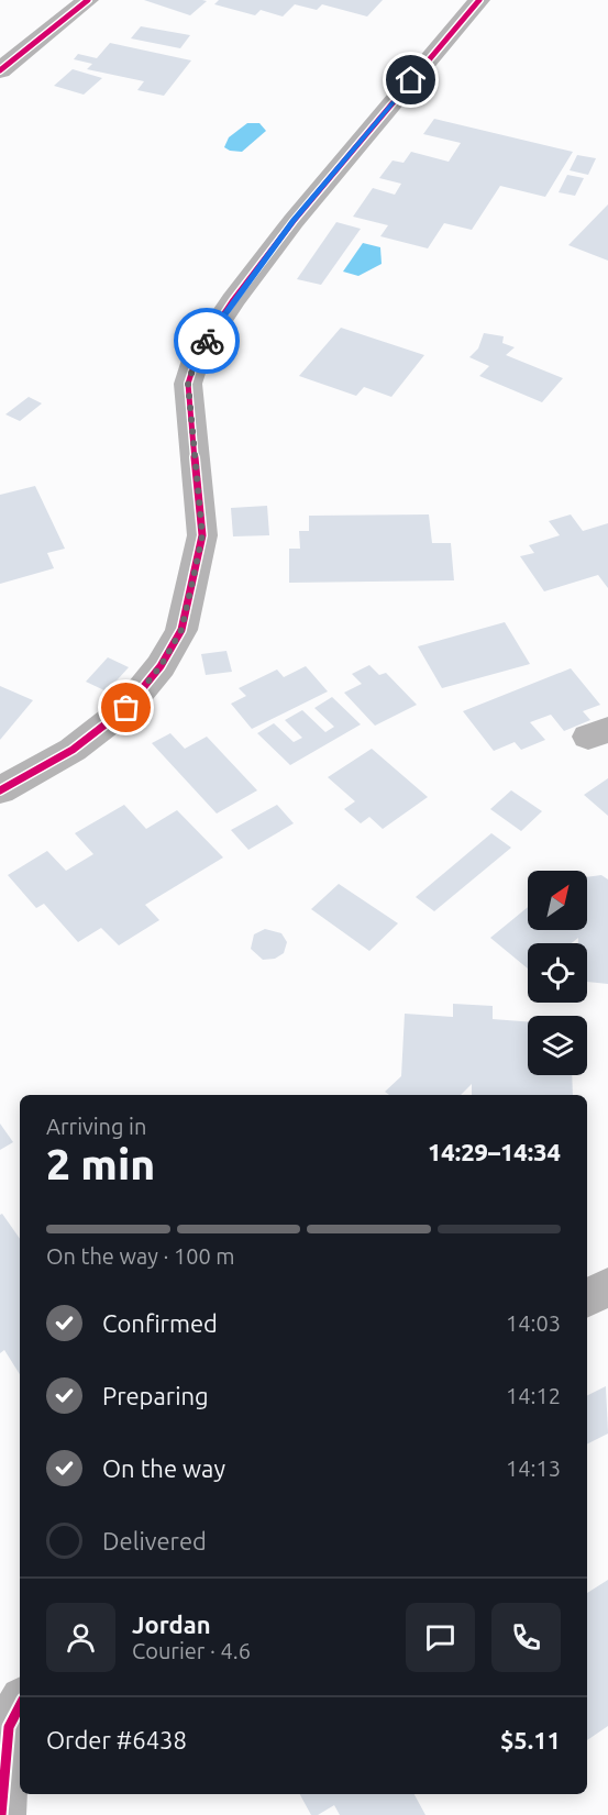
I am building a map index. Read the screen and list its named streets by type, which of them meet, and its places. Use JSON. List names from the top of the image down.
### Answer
{
  "north": "top right",
  "page": {
    "heading": ["2 min", "Arriving in", "14:29–14:34"],
    "panel": [
      "Jordan",
      "Courier · 4.6",
      "Order #6438",
      "$5.11"
    ],
    "bar": "On the way · 100 m",
    "list": [
      ["Confirmed", "14:03"],
      ["Preparing", "14:12"],
      ["On the way", "14:13"],
      "Delivered"
    ]
  }
}
